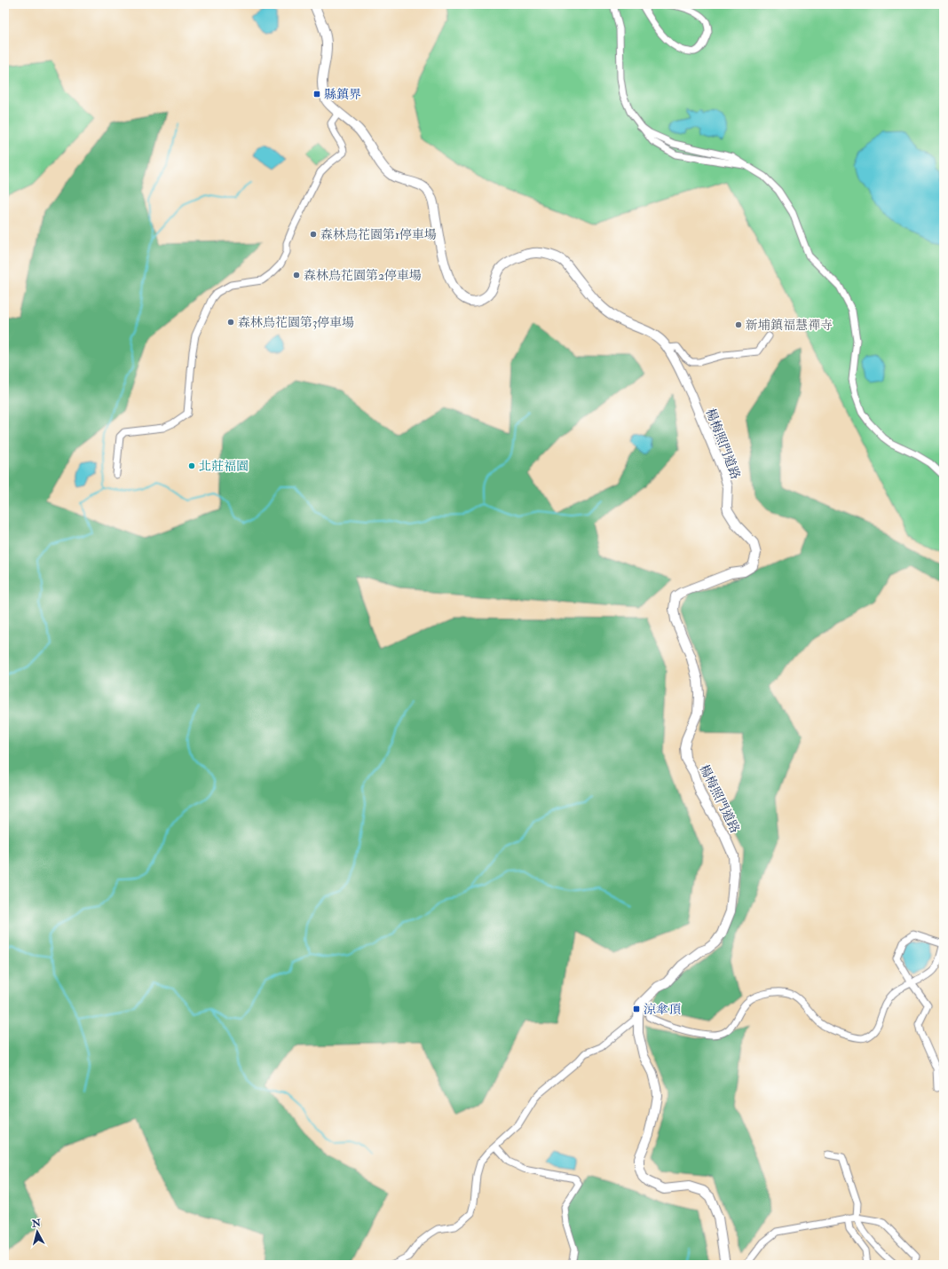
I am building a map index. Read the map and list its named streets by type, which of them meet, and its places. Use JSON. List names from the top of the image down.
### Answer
{
  "streets": {
    "street": ["楊梅照門道路"]
  },
  "places": {
    "transit": ["縣鎮界", "涼傘頂"],
    "other": [
      "森林鳥花園第1停車場",
      "森林鳥花園第2停車場",
      "森林鳥花園第3停車場",
      "新埔鎮福慧禪寺",
      "北莊福園"
    ]
  },
  "north": "top"
}
